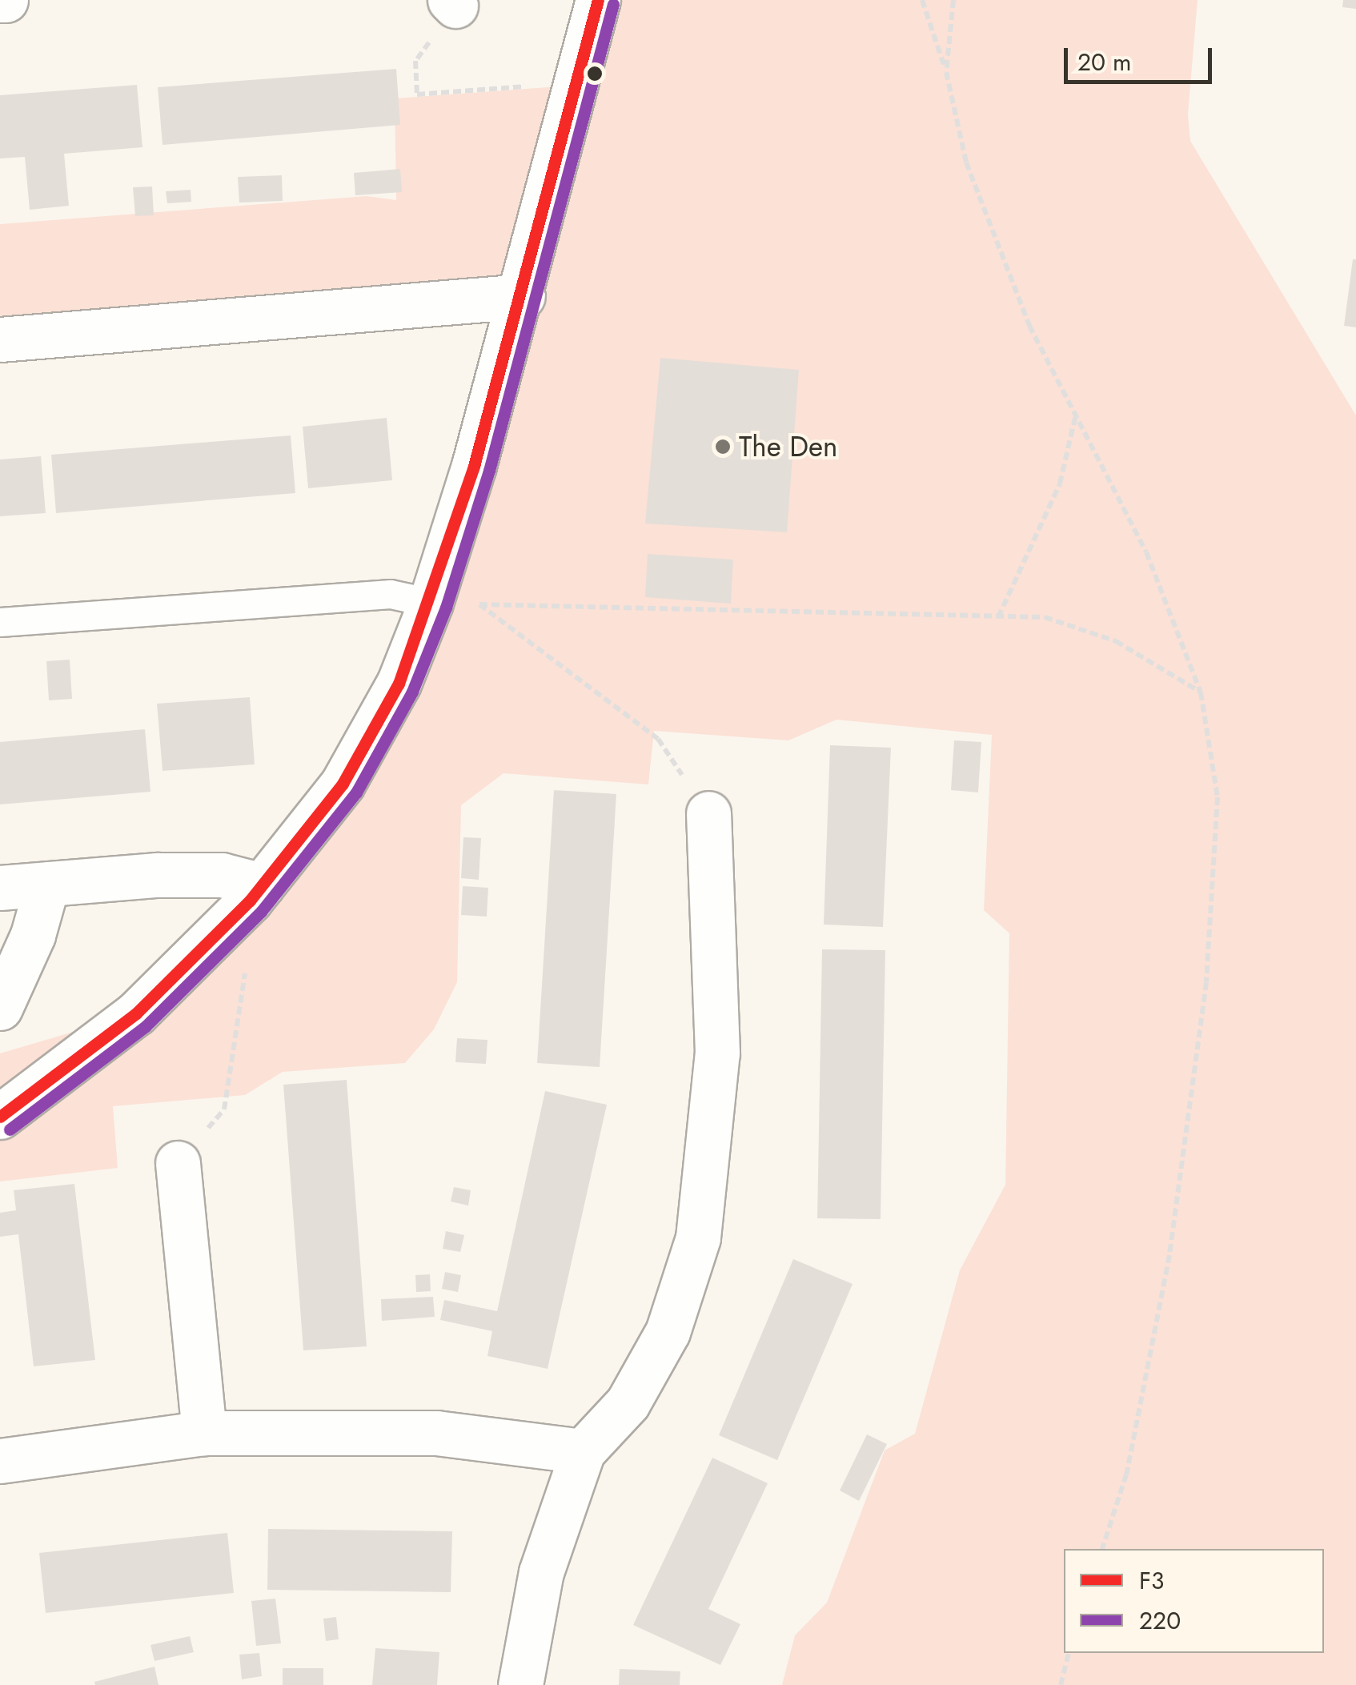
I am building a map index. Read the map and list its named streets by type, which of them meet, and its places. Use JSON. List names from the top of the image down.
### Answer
{
  "places": ["The Den"],
  "lines": ["transit line F3", "transit line 220"],
  "legend": ["F3", "220"],
  "scale_bar": "20 m"
}
